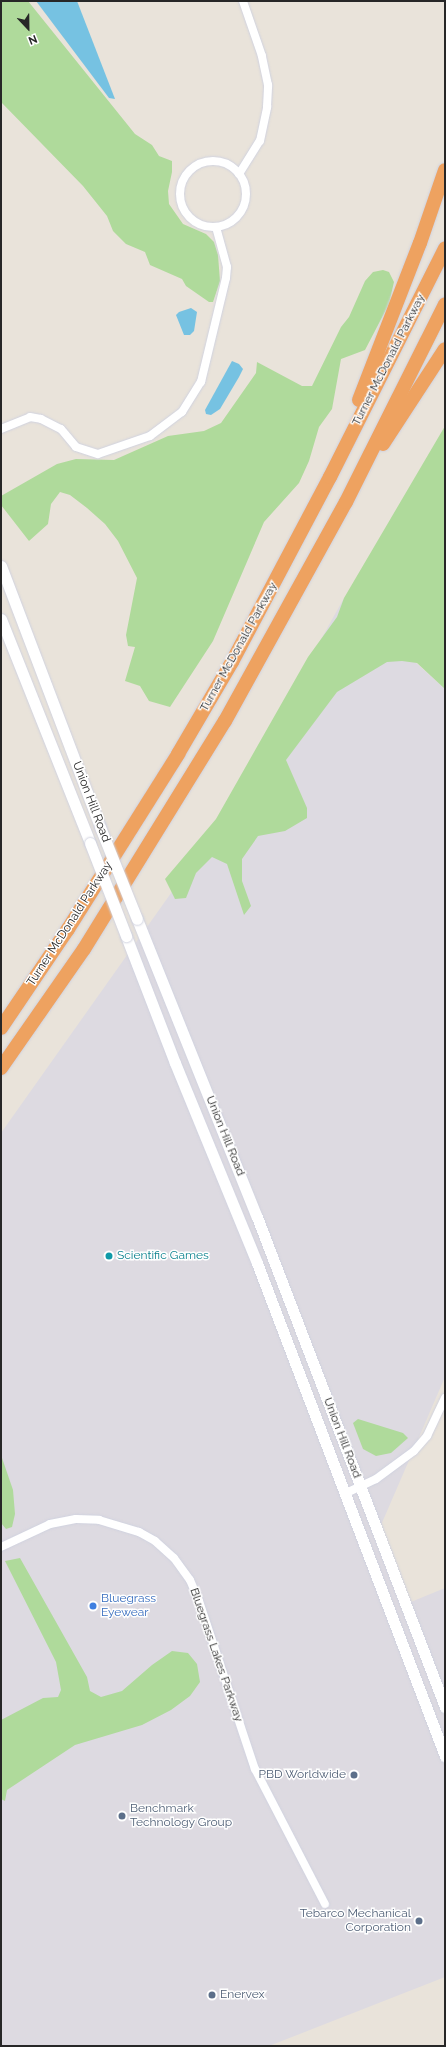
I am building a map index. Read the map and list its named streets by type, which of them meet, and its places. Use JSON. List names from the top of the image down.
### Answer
{
  "streets": {
    "highway": ["Turner McDonald Parkway"],
    "street": ["Union Hill Road", "Bluegrass Lakes Parkway"]
  },
  "places": [
    "Scientific Games",
    "Bluegrass Eyewear",
    "PBD Worldwide",
    "Benchmark Technology Group",
    "Tebarco Mechanical Corporation",
    "Enervex"
  ],
  "north": "bottom"
}
